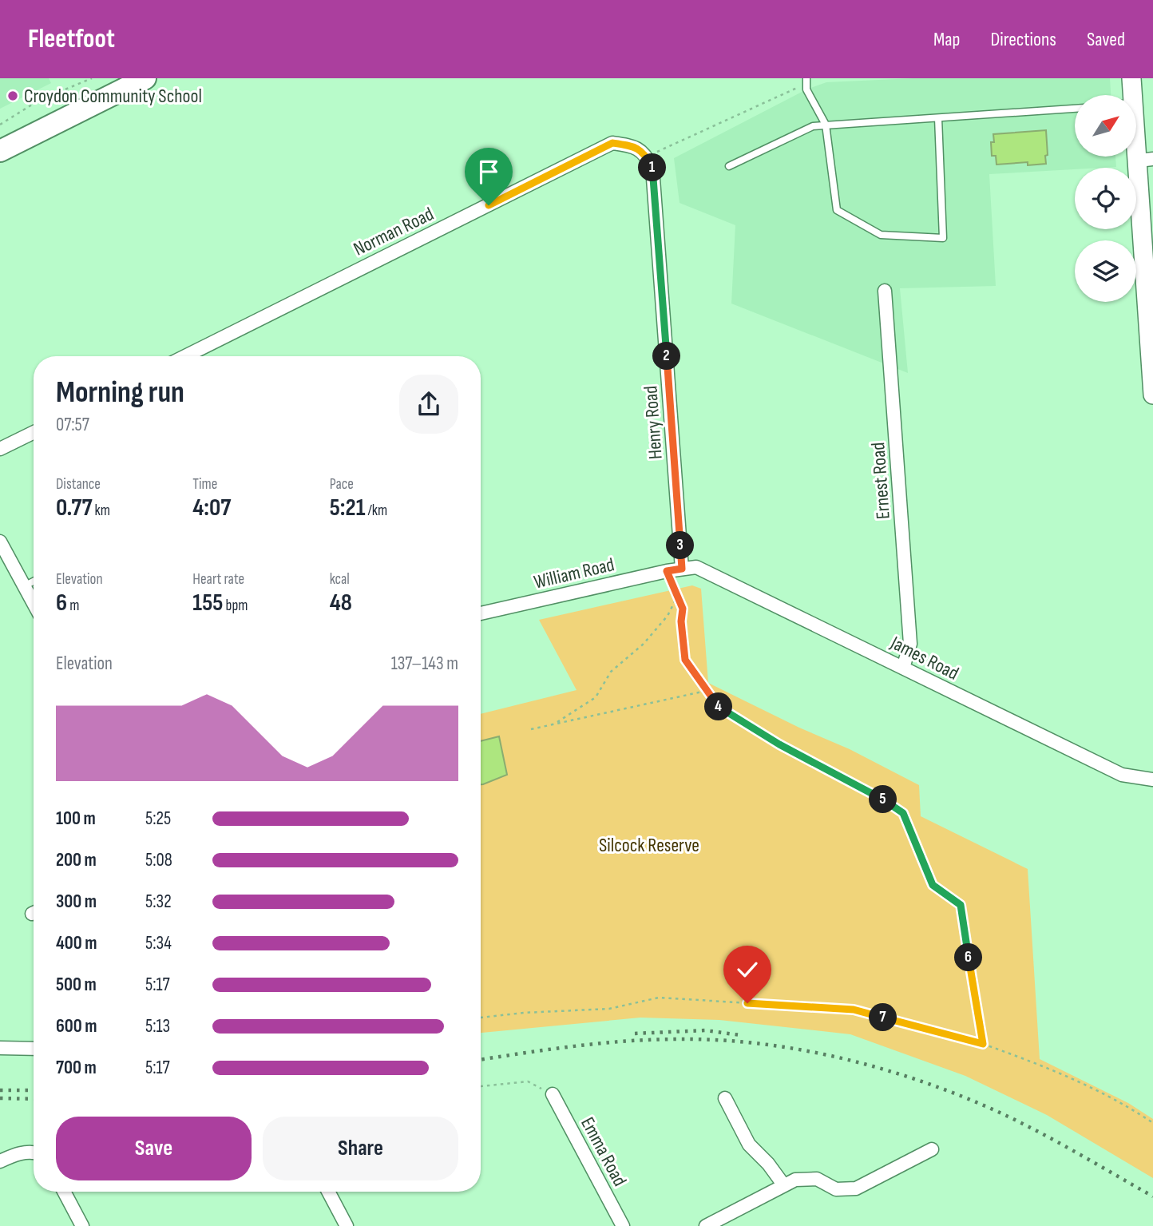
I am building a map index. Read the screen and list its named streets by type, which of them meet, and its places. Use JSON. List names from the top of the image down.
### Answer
{
  "streets": {
    "street": [
      "Norman Road",
      "Henry Road",
      "Ernest Road",
      "William Road",
      "James Road",
      "Emma Road"
    ]
  },
  "crossings": [
    ["Norman Road", "Henry Road"],
    ["Henry Road", "William Road"],
    ["Henry Road", "James Road"],
    ["Ernest Road", "James Road"],
    ["William Road", "James Road"]
  ],
  "parks": ["Silcock Reserve"],
  "places": ["Croydon Community School"],
  "north": "top right",
  "page": {
    "header": "Fleetfoot",
    "nav": ["Map", "Directions", "Saved"],
    "pins": [
      "1",
      "2",
      "3",
      "4",
      "5",
      "6",
      "7"
    ],
    "heading": ["Morning run", "07:57"],
    "stats": [
      ["Distance", "0.77 km"],
      ["Time", "4:07"],
      ["Pace", "5:21 /km"],
      ["Elevation", "6 m"],
      ["Heart rate", "155 bpm"],
      ["kcal", "48"]
    ],
    "chart": ["Elevation", "137–143 m"],
    "list": [
      {
        "name": "100 m",
        "note": "5:25"
      },
      {
        "name": "200 m",
        "note": "5:08"
      },
      {
        "name": "300 m",
        "note": "5:32"
      },
      {
        "name": "400 m",
        "note": "5:34"
      },
      {
        "name": "500 m",
        "note": "5:17"
      },
      {
        "name": "600 m",
        "note": "5:13"
      },
      {
        "name": "700 m",
        "note": "5:17"
      }
    ],
    "buttons": ["Save", "Share"]
  }
}
